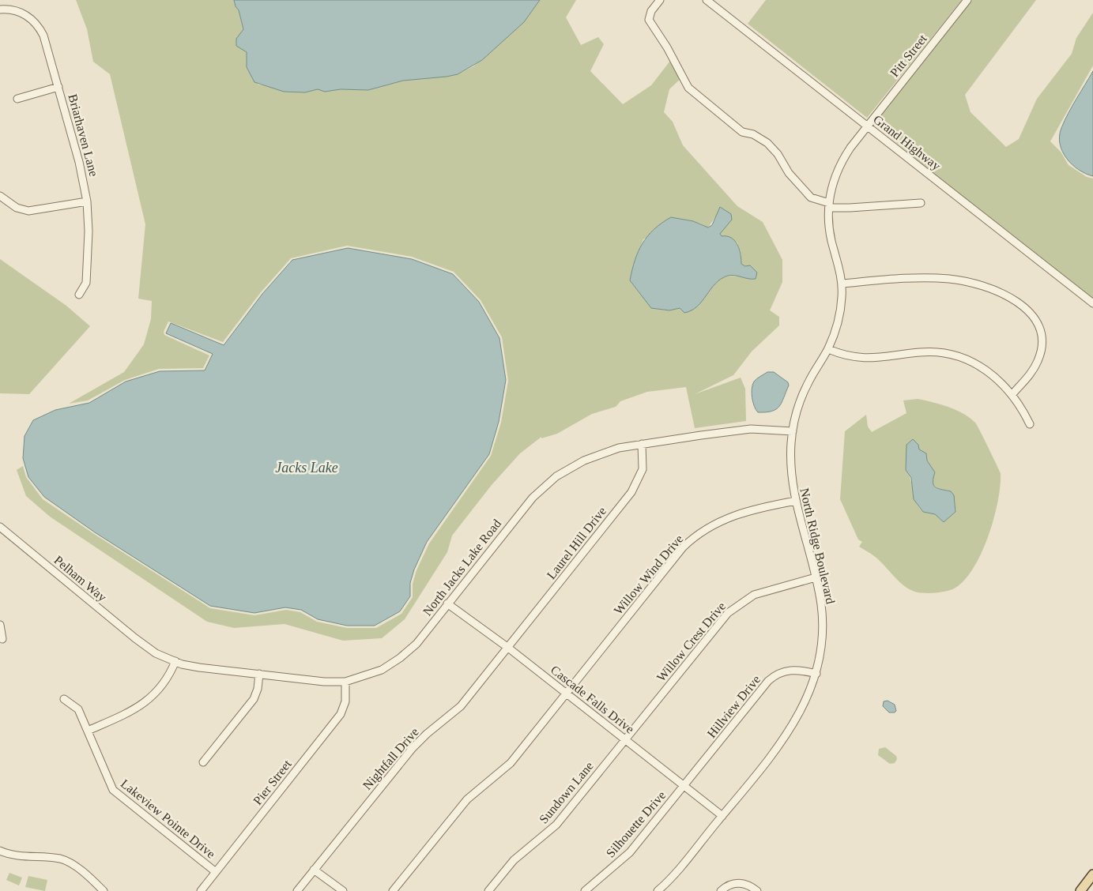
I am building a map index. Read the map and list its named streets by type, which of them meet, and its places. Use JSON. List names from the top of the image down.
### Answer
{
  "streets": {
    "street": [
      "Pitt Street",
      "Briarhaven Lane",
      "Grand Highway",
      "Laurel Hill Drive",
      "North Ridge Boulevard",
      "North Jacks Lake Road",
      "Willow Wind Drive",
      "Pelham Way",
      "Willow Crest Drive",
      "Cascade Falls Drive",
      "Hillview Drive",
      "Nightfall Drive",
      "Pier Street",
      "Sundown Lane",
      "Lakeview Pointe Drive",
      "Silhouette Drive"
    ]
  },
  "crossings": [
    ["Pitt Street", "Grand Highway"],
    ["Laurel Hill Drive", "North Jacks Lake Road"],
    ["Laurel Hill Drive", "Cascade Falls Drive"],
    ["Laurel Hill Drive", "Nightfall Drive"],
    ["North Ridge Boulevard", "North Jacks Lake Road"],
    ["North Ridge Boulevard", "Willow Wind Drive"],
    ["North Ridge Boulevard", "Willow Crest Drive"],
    ["North Ridge Boulevard", "Cascade Falls Drive"],
    ["North Ridge Boulevard", "Hillview Drive"],
    ["North Jacks Lake Road", "Pelham Way"],
    ["North Jacks Lake Road", "Cascade Falls Drive"],
    ["North Jacks Lake Road", "Pier Street"],
    ["Willow Wind Drive", "Cascade Falls Drive"],
    ["Willow Crest Drive", "Cascade Falls Drive"],
    ["Willow Crest Drive", "Sundown Lane"],
    ["Cascade Falls Drive", "Hillview Drive"],
    ["Cascade Falls Drive", "Nightfall Drive"],
    ["Cascade Falls Drive", "Sundown Lane"],
    ["Cascade Falls Drive", "Silhouette Drive"],
    ["Hillview Drive", "Silhouette Drive"],
    ["Pier Street", "Lakeview Pointe Drive"]
  ],
  "water": ["Jacks Lake"]
}
